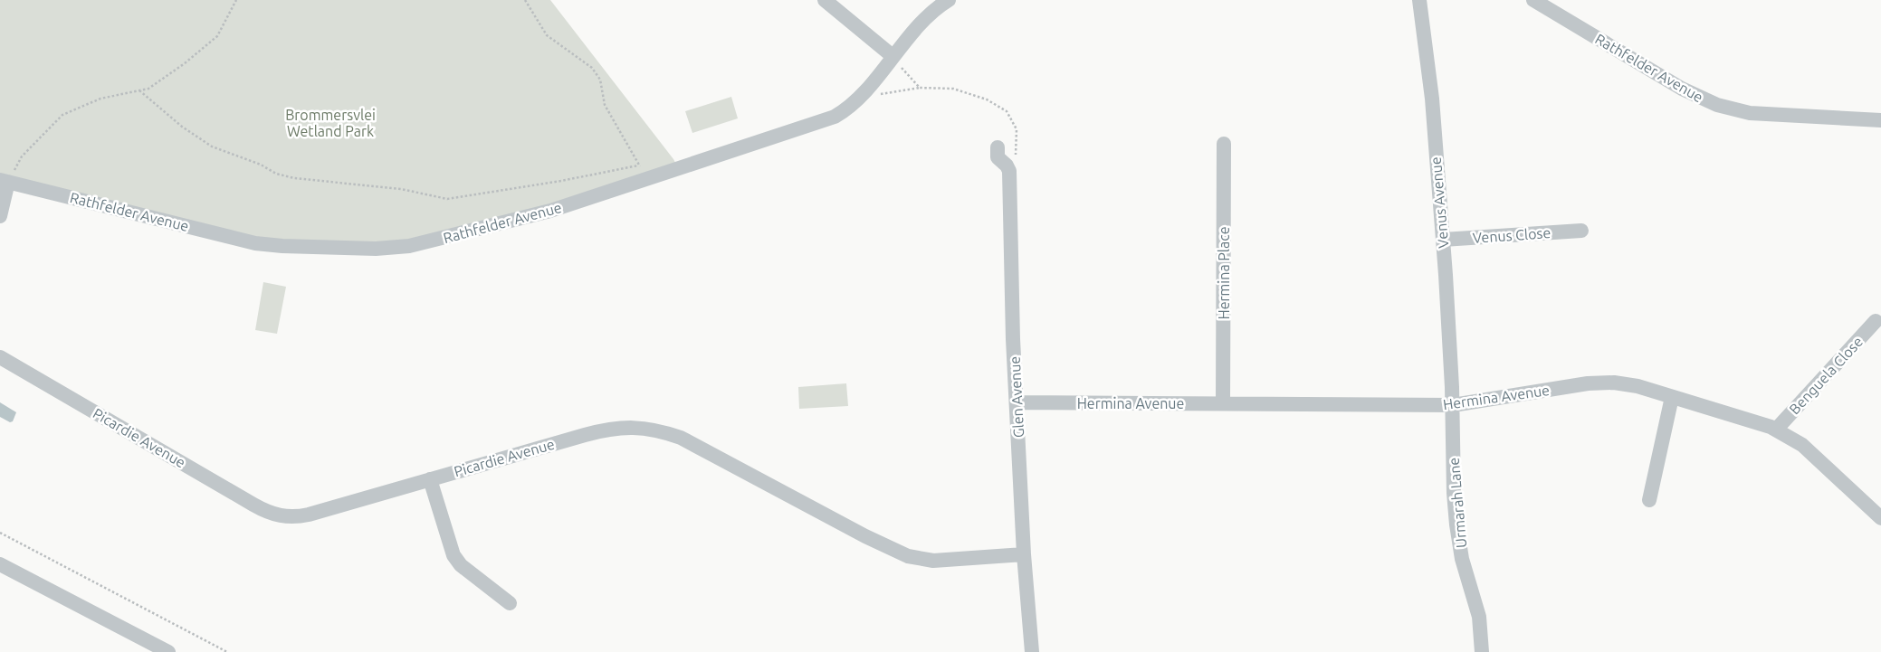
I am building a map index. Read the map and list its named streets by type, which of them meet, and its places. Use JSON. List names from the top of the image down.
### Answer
{
  "streets": {
    "street": [
      "Rathfelder Avenue",
      "Venus Avenue",
      "Venus Close",
      "Hermina Place",
      "Benguela Close",
      "Glen Avenue",
      "Hermina Avenue",
      "Picardie Avenue",
      "Urmarah Lane"
    ]
  },
  "crossings": [
    ["Venus Avenue", "Venus Close"],
    ["Venus Avenue", "Hermina Avenue"],
    ["Venus Avenue", "Urmarah Lane"],
    ["Hermina Place", "Hermina Avenue"],
    ["Benguela Close", "Hermina Avenue"],
    ["Glen Avenue", "Hermina Avenue"],
    ["Glen Avenue", "Picardie Avenue"],
    ["Hermina Avenue", "Urmarah Lane"]
  ],
  "parks": ["Brommersvlei Wetland Park"]
}
